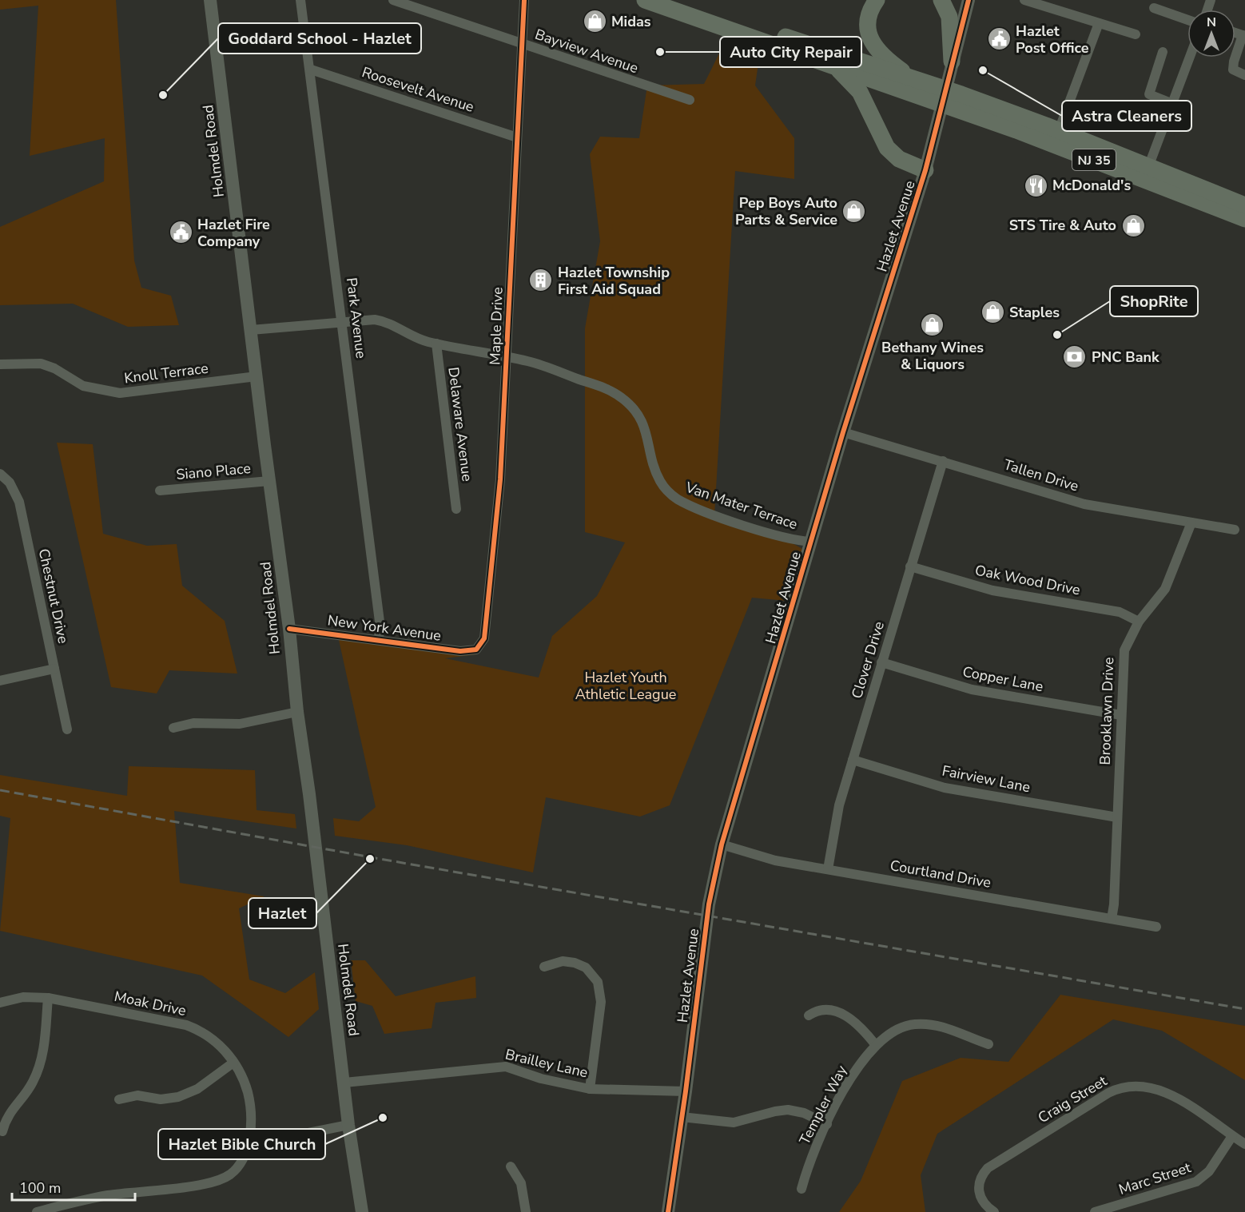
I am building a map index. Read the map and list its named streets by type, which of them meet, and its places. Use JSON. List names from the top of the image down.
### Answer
{
  "streets": {
    "highway": ["NJ 35"],
    "street": [
      "Bayview Avenue",
      "Roosevelt Avenue",
      "Holmdel Road",
      "Hazlet Avenue",
      "Park Avenue",
      "Maple Drive",
      "Knoll Terrace",
      "Delaware Avenue",
      "Siano Place",
      "Tallen Drive",
      "Van Mater Terrace",
      "Oak Wood Drive",
      "Chestnut Drive",
      "New York Avenue",
      "Clover Drive",
      "Copper Lane",
      "Brooklawn Drive",
      "Fairview Lane",
      "Courtland Drive",
      "Moak Drive",
      "Brailley Lane",
      "Craig Street",
      "Templer Way",
      "Marc Street"
    ]
  },
  "crossings": [
    ["Bayview Avenue", "Maple Drive"],
    ["Roosevelt Avenue", "Park Avenue"],
    ["Roosevelt Avenue", "Maple Drive"],
    ["Holmdel Road", "Knoll Terrace"],
    ["Holmdel Road", "Siano Place"],
    ["Holmdel Road", "Van Mater Terrace"],
    ["Holmdel Road", "New York Avenue"],
    ["Holmdel Road", "Brailley Lane"],
    ["NJ 35", "Hazlet Avenue"],
    ["Hazlet Avenue", "Tallen Drive"],
    ["Hazlet Avenue", "Van Mater Terrace"],
    ["Hazlet Avenue", "Courtland Drive"],
    ["Hazlet Avenue", "Brailley Lane"],
    ["Park Avenue", "Van Mater Terrace"],
    ["Park Avenue", "New York Avenue"],
    ["Maple Drive", "Van Mater Terrace"],
    ["Maple Drive", "New York Avenue"],
    ["Delaware Avenue", "Van Mater Terrace"],
    ["Tallen Drive", "Clover Drive"],
    ["Tallen Drive", "Brooklawn Drive"],
    ["Oak Wood Drive", "Clover Drive"],
    ["Oak Wood Drive", "Brooklawn Drive"],
    ["Clover Drive", "Copper Lane"],
    ["Clover Drive", "Fairview Lane"],
    ["Clover Drive", "Courtland Drive"],
    ["Copper Lane", "Brooklawn Drive"],
    ["Brooklawn Drive", "Fairview Lane"],
    ["Brooklawn Drive", "Courtland Drive"],
    ["Craig Street", "Marc Street"]
  ],
  "parks": ["Hazlet Youth Athletic League"],
  "places": {
    "shop": [
      "Midas",
      "Pep Boys Auto Parts & Service",
      "STS Tire & Auto",
      "Staples",
      "Bethany Wines & Liquors"
    ],
    "public building": ["Hazlet Post Office", "Hazlet Fire Company"],
    "other": [
      "Auto City Repair",
      "Astra Cleaners",
      "Goddard School - Hazlet",
      "ShopRite",
      "Hazlet",
      "Hazlet Bible Church"
    ],
    "restaurant": ["McDonald's"],
    "building": ["Hazlet Township First Aid Squad"],
    "bank": ["PNC Bank"]
  },
  "scale_bar": "100 m",
  "north": "top"
}
